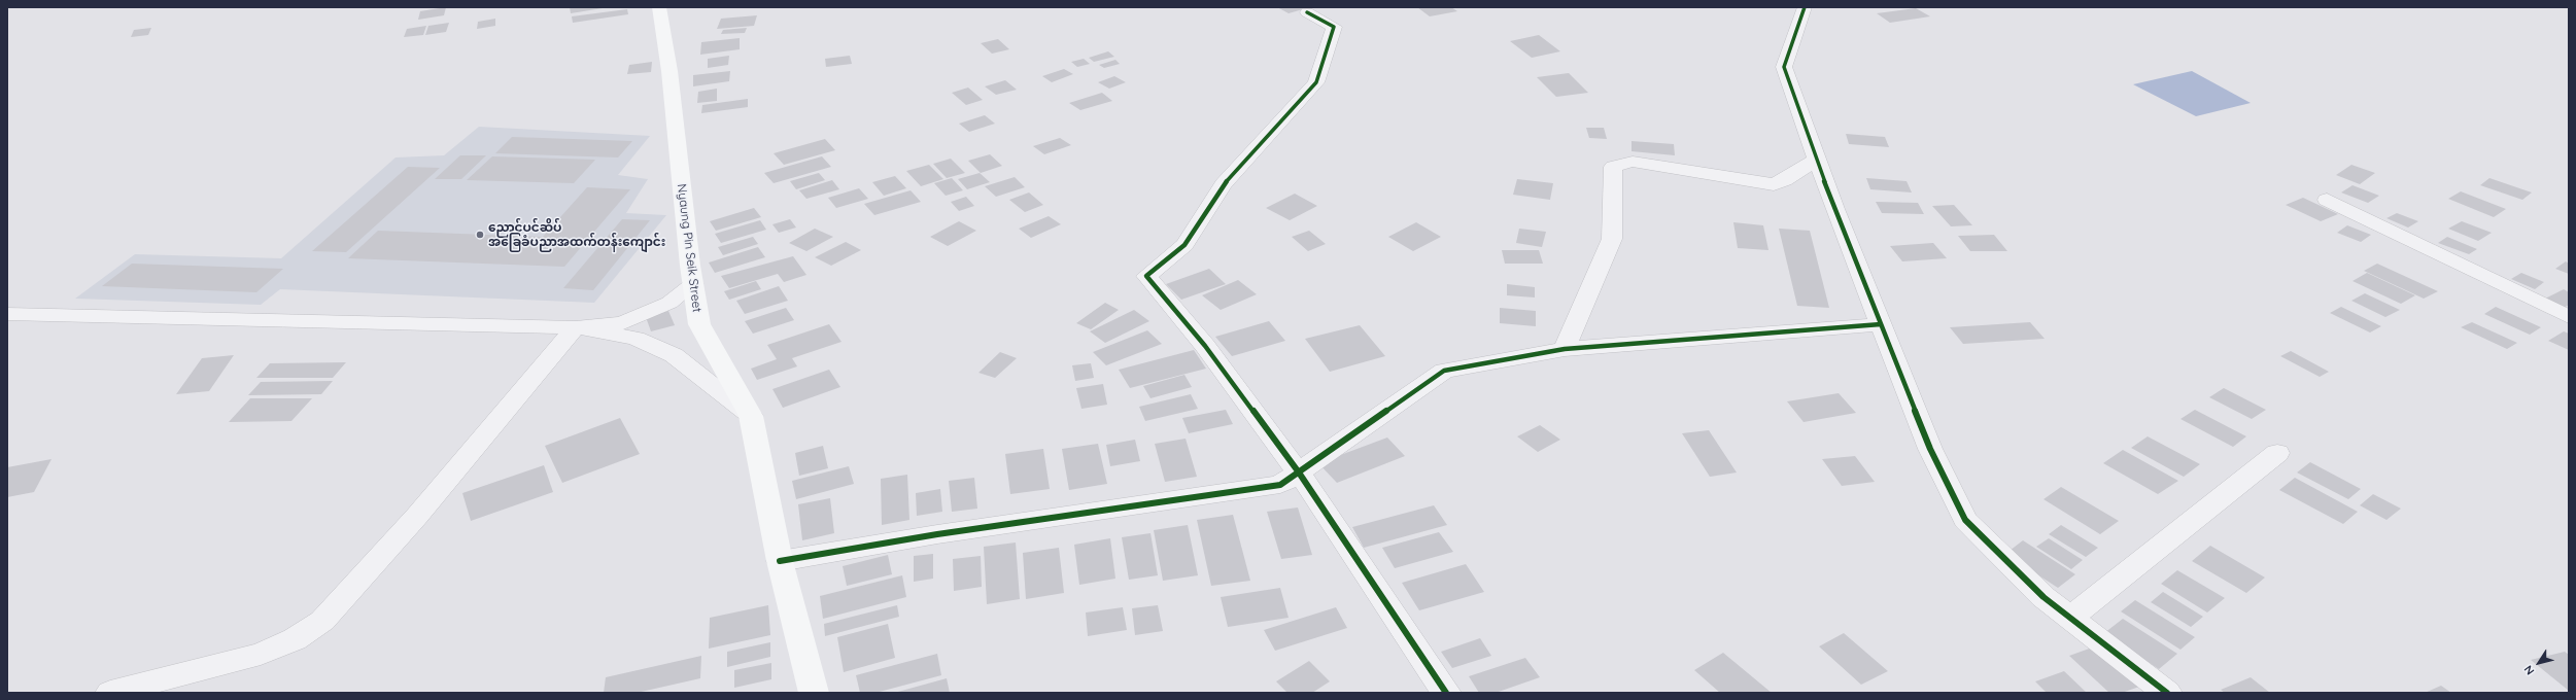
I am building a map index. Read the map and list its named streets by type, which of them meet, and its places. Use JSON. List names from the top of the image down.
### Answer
{
  "streets": {
    "street": ["Nyaung Pin Seik Street"]
  },
  "places": ["ညောင်ပင်ဆိပ် အခြေခံပညာအထက်တန်းကျောင်း"],
  "north": "bottom left"
}
